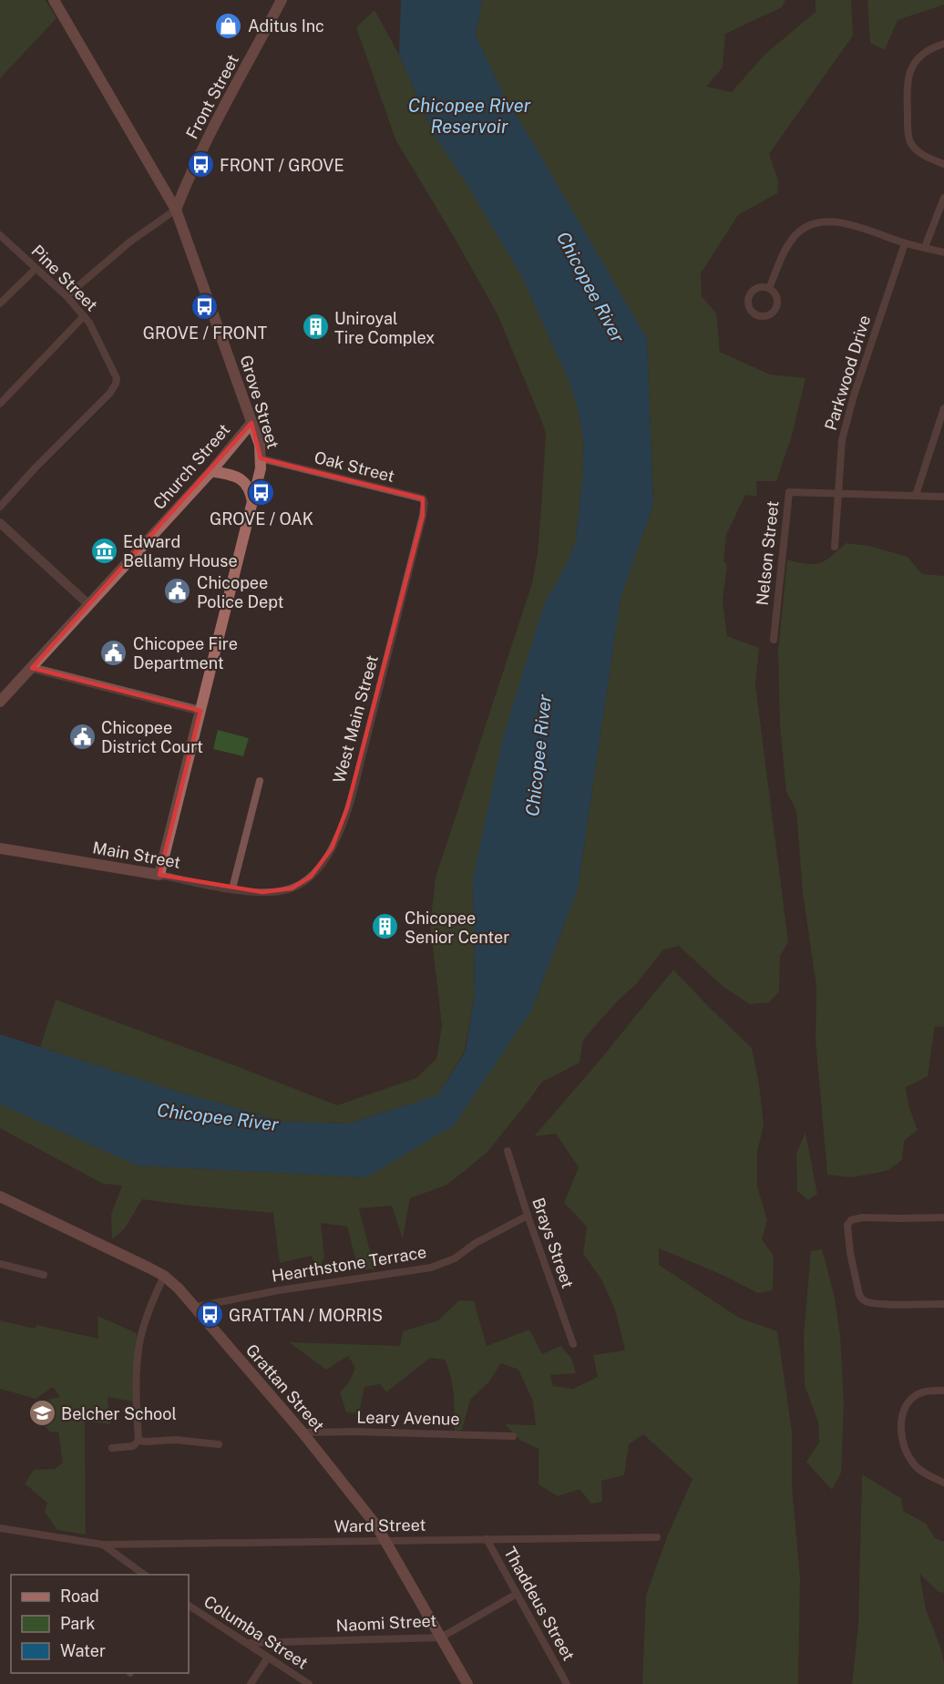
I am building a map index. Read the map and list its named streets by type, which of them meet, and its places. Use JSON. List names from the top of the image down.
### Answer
{
  "streets": {
    "main road": [
      "Front Street",
      "Grove Street",
      "Church Street",
      "Main Street",
      "Grattan Street"
    ],
    "street": [
      "Pine Street",
      "Parkwood Drive",
      "Oak Street",
      "Nelson Street",
      "West Main Street",
      "Brays Street",
      "Hearthstone Terrace",
      "Leary Avenue",
      "Ward Street",
      "Thaddeus Street",
      "Naomi Street",
      "Columba Street"
    ]
  },
  "crossings": [
    ["Front Street", "Grove Street"],
    ["Parkwood Drive", "Nelson Street"],
    ["Grove Street", "Church Street"],
    ["Grove Street", "Oak Street"],
    ["Grove Street", "Main Street"],
    ["Oak Street", "West Main Street"],
    ["West Main Street", "Main Street"],
    ["Brays Street", "Hearthstone Terrace"],
    ["Hearthstone Terrace", "Grattan Street"],
    ["Grattan Street", "Leary Avenue"],
    ["Grattan Street", "Ward Street"],
    ["Grattan Street", "Naomi Street"],
    ["Ward Street", "Thaddeus Street"],
    ["Thaddeus Street", "Naomi Street"],
    ["Naomi Street", "Columba Street"]
  ],
  "water": ["Chicopee River Reservoir", "Chicopee River"],
  "places": {
    "shop": ["Aditus Inc"],
    "bus stop": [
      "FRONT / GROVE",
      "GROVE / FRONT",
      "GROVE / OAK",
      "GRATTAN / MORRIS"
    ],
    "building": ["Uniroyal Tire Complex", "Chicopee Senior Center"],
    "museum": ["Edward Bellamy House"],
    "public building": ["Chicopee Police Dept", "Chicopee Fire Department", "Chicopee District Court"],
    "school or university": ["Belcher School"]
  },
  "legend": ["Road", "Park", "Water"]
}
